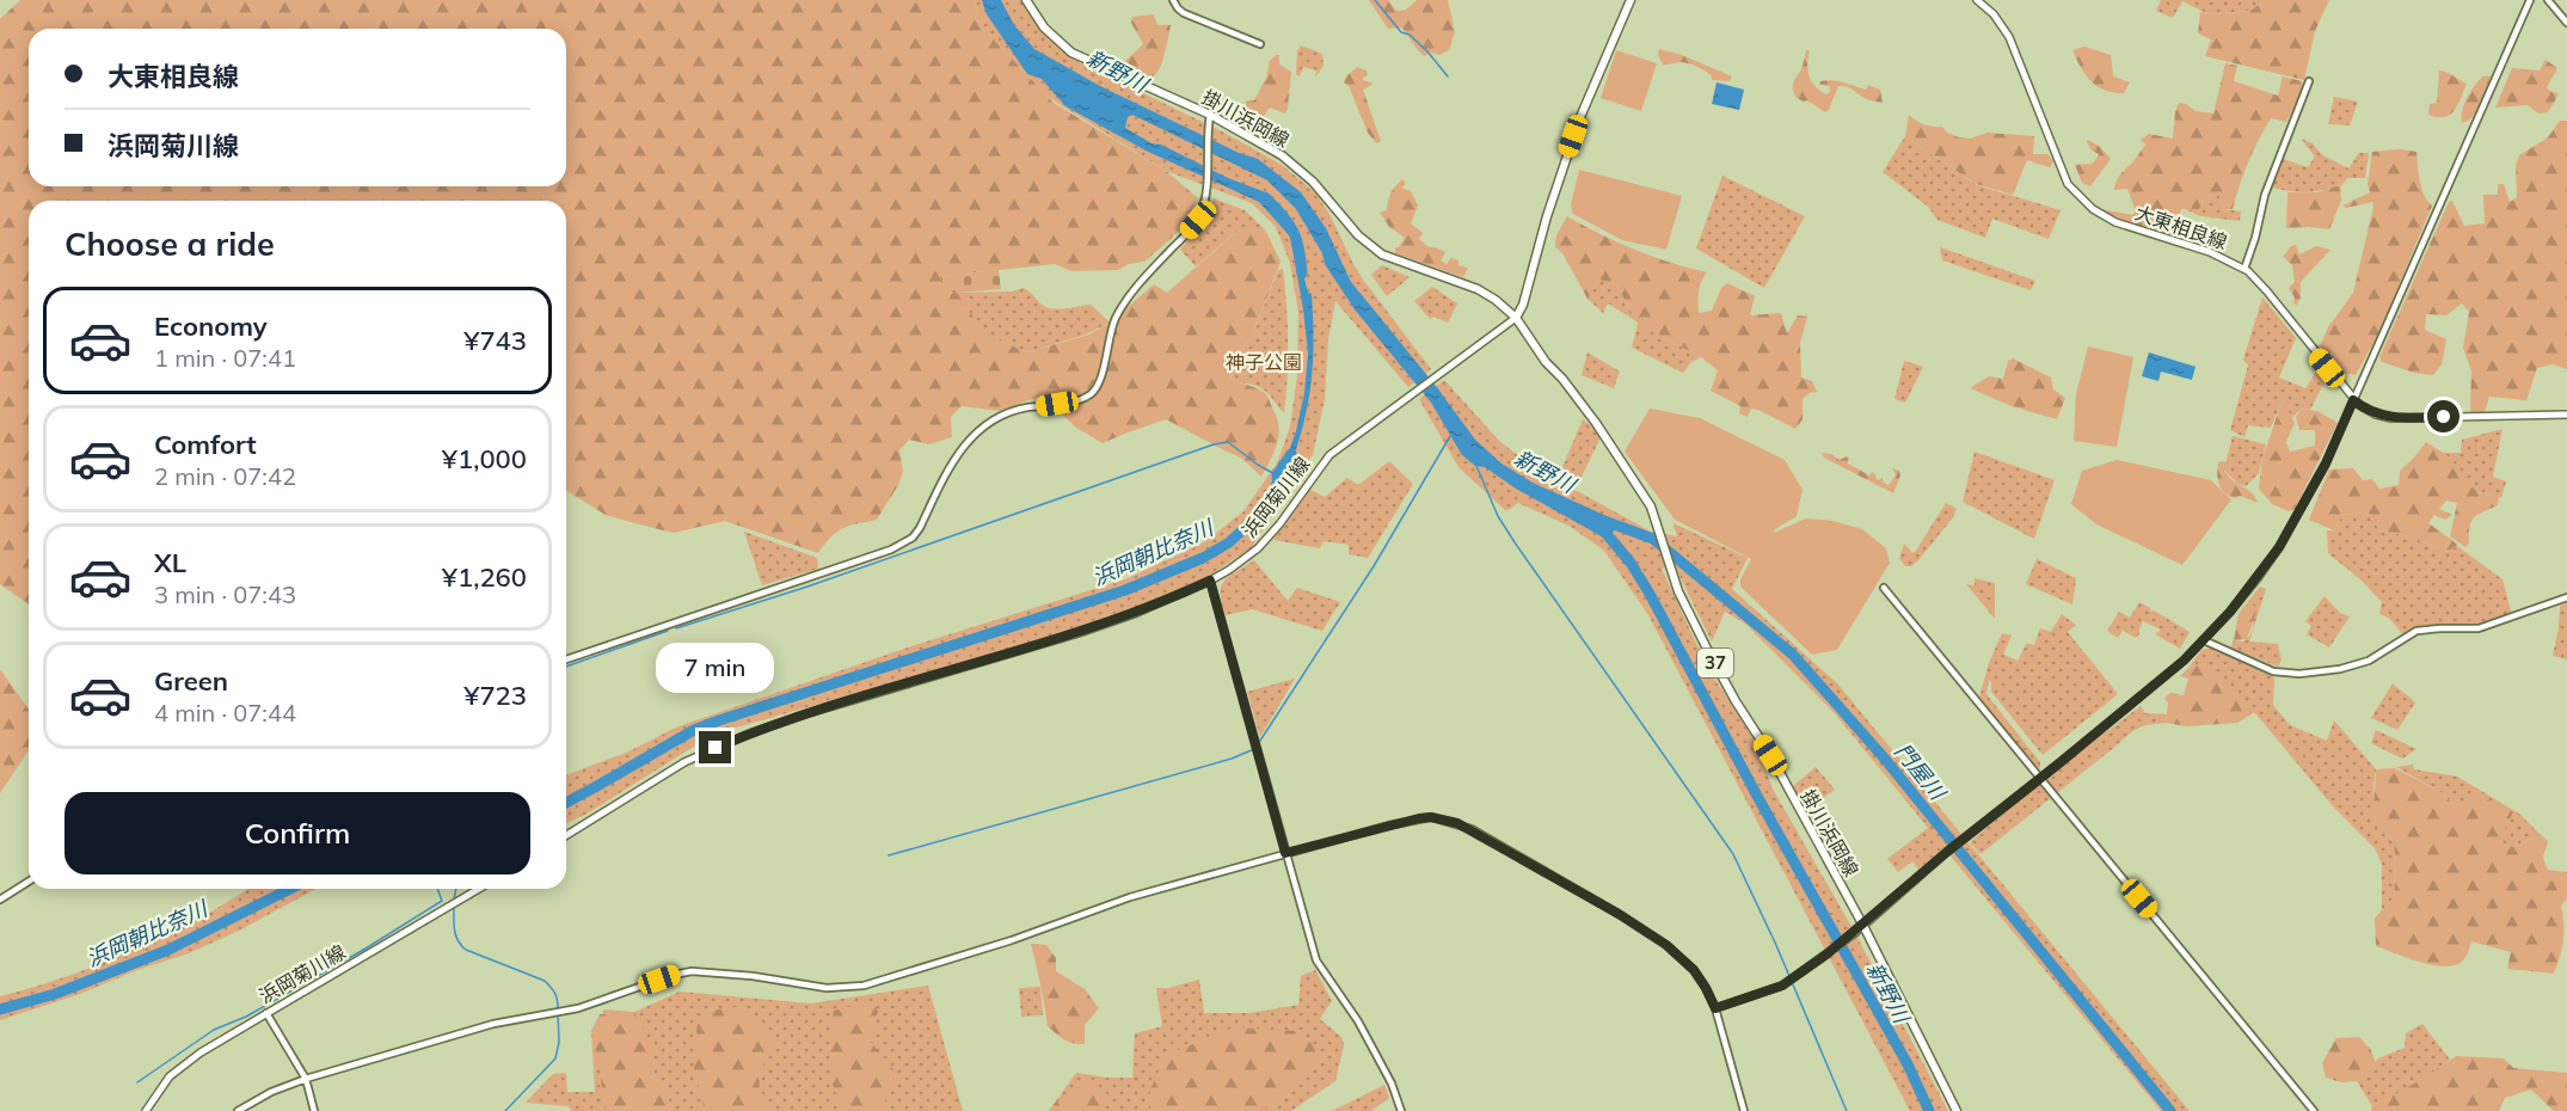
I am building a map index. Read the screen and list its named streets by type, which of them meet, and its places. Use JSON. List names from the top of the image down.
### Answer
{
  "streets": {
    "main road": [
      "掛川浜岡線",
      "大東相良線",
      "浜岡菊川線",
      "37"
    ]
  },
  "crossings": [
    ["掛川浜岡線", "浜岡菊川線"]
  ],
  "water": ["新野川", "浜岡朝比奈川", "門屋川"],
  "parks": ["神子公園"],
  "page": {
    "banner": ["大東相良線", "浜岡菊川線"],
    "heading": "Choose a ride",
    "list": [
      {
        "name": "Economy",
        "note": "1 min · 07:41",
        "value": "¥743"
      },
      {
        "name": "Comfort",
        "note": "2 min · 07:42",
        "value": "¥1,000"
      },
      {
        "name": "XL",
        "note": "3 min · 07:43",
        "value": "¥1,260"
      },
      {
        "name": "Green",
        "note": "4 min · 07:44",
        "value": "¥723"
      }
    ],
    "bubble": "7 min",
    "buttons": "Confirm"
  }
}
